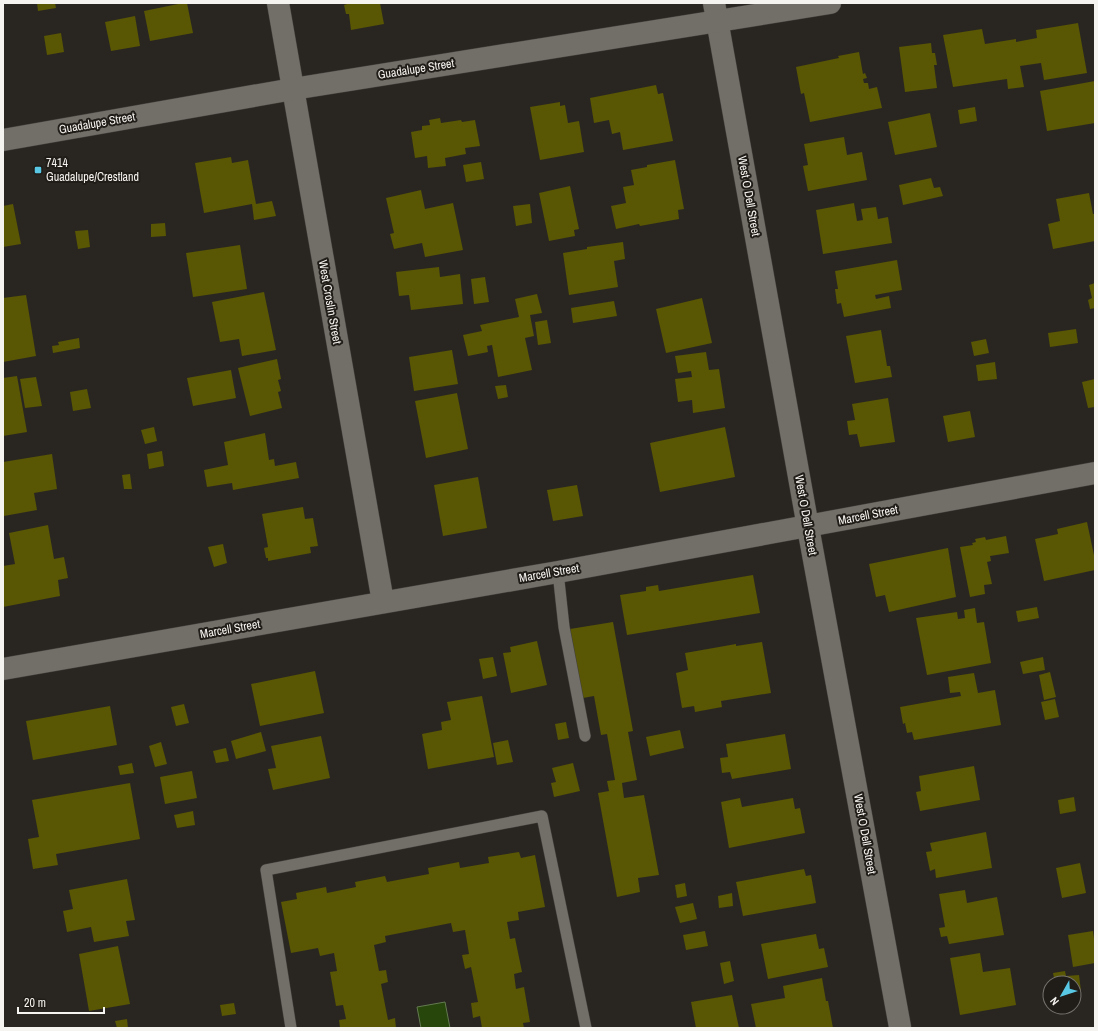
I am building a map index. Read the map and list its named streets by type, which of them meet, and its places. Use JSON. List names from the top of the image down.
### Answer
{
  "streets": {
    "street": [
      "Guadalupe Street",
      "West O Dell Street",
      "West Croslin Street",
      "Marcell Street"
    ]
  },
  "crossings": [
    ["Guadalupe Street", "West O Dell Street"],
    ["Guadalupe Street", "West Croslin Street"],
    ["West O Dell Street", "Marcell Street"],
    ["West Croslin Street", "Marcell Street"]
  ],
  "places": {
    "transit": ["7414 Guadalupe/Crestland"]
  },
  "scale_bar": "20 m",
  "north": "bottom left"
}
